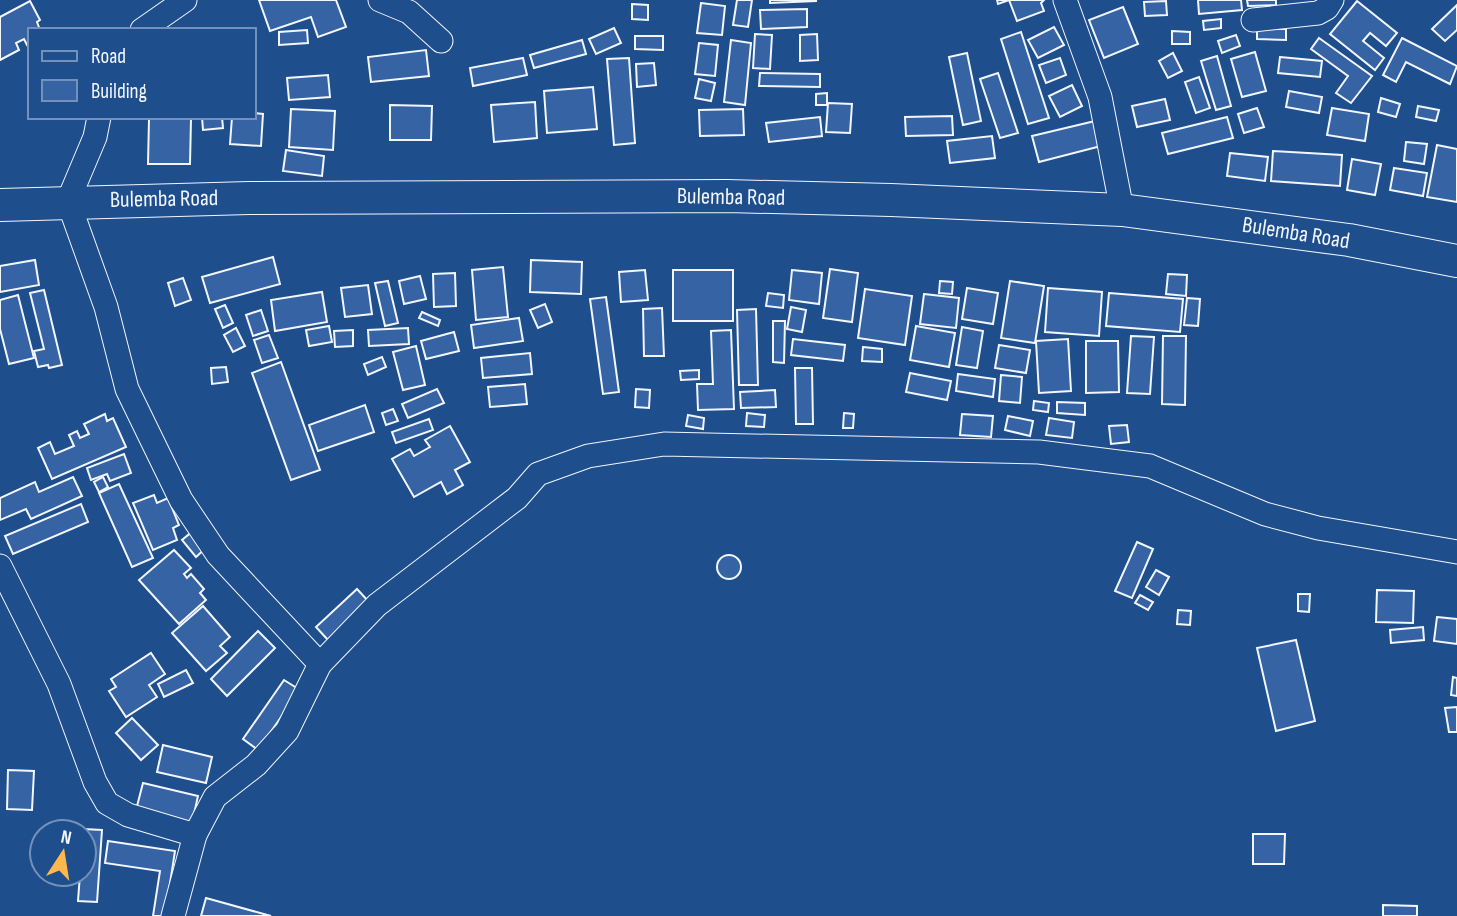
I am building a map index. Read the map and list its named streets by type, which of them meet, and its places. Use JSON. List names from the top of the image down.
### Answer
{
  "streets": {
    "main road": ["Bulemba Road"]
  },
  "legend": ["Road", "Building"],
  "north": "top"
}
